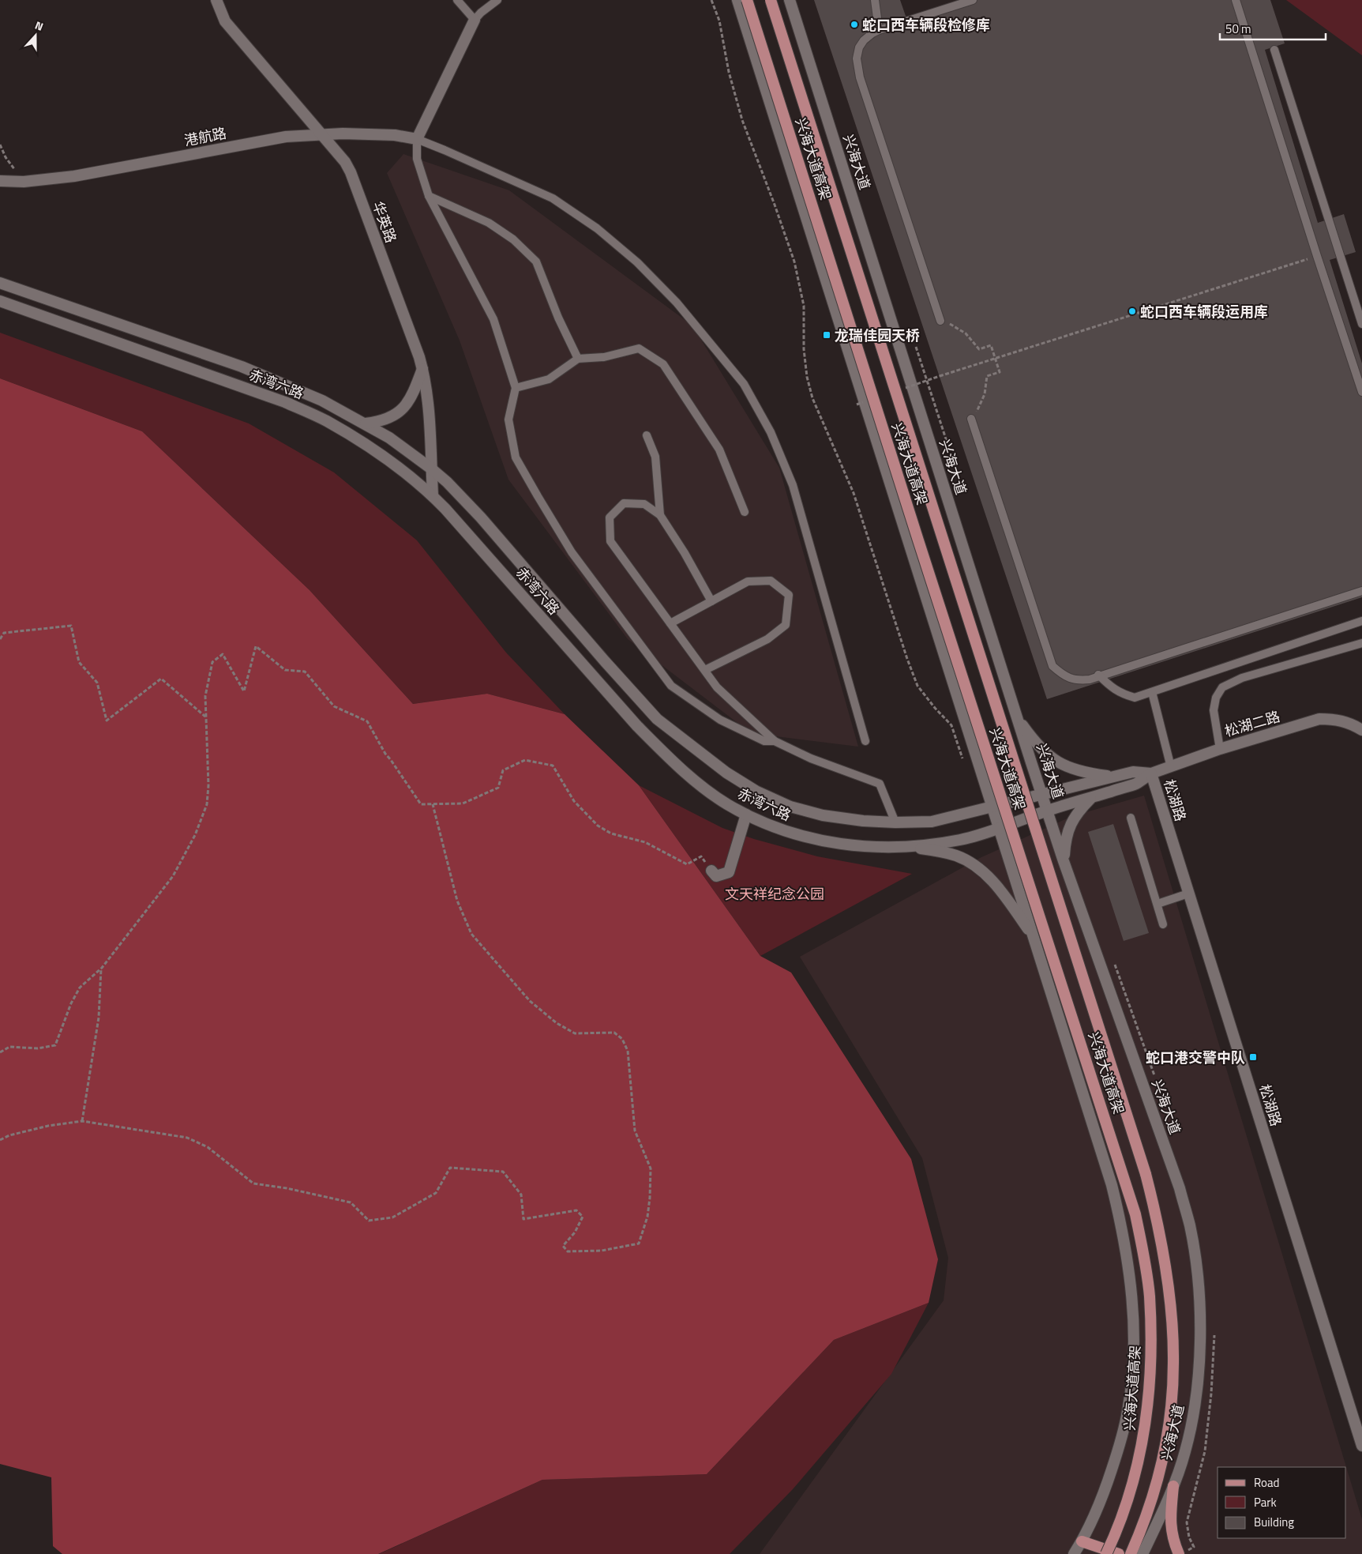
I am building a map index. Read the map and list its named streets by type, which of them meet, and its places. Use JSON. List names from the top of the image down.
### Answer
{
  "streets": {
    "main road": ["兴海大道高架"],
    "street": [
      "港航路",
      "兴海大道",
      "华英路",
      "赤湾六路",
      "松湖二路",
      "松湖路"
    ]
  },
  "crossings": [
    ["港航路", "华英路"],
    ["兴海大道", "赤湾六路"],
    ["兴海大道", "松湖路"],
    ["华英路", "赤湾六路"],
    ["赤湾六路", "松湖路"],
    ["松湖二路", "松湖路"]
  ],
  "parks": ["文天祥纪念公园"],
  "places": {
    "other": ["蛇口西车辆段检修库", "蛇口西车辆段运用库"],
    "transit": ["龙瑞佳园天桥", "蛇口港交警中队"]
  },
  "legend": ["Road", "Park", "Building"],
  "scale_bar": "50 m",
  "north": "top"
}
